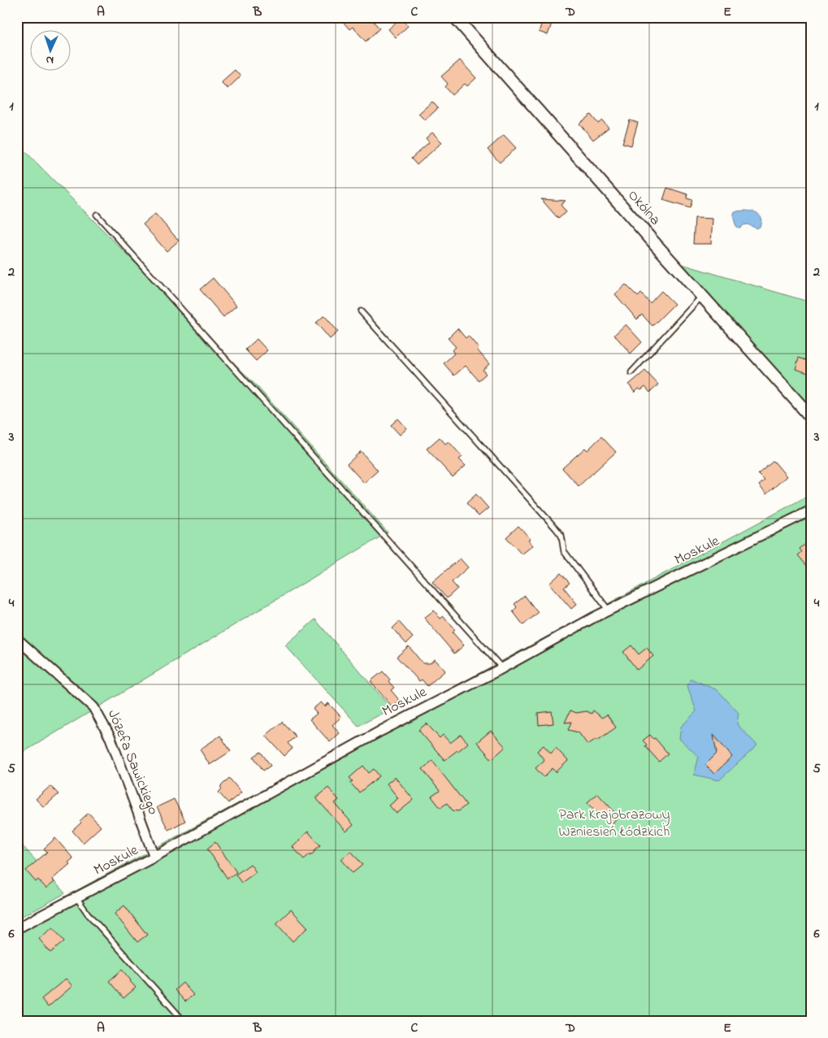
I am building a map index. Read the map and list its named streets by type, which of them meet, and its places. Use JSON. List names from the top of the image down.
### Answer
{
  "streets": {
    "street": ["Okólna", "Moskule", "Józefa Sawickiego"]
  },
  "crossings": [
    ["Moskule", "Józefa Sawickiego"]
  ],
  "parks": ["Park Krajobrazowy Wzniesień Łódzkich"],
  "north": "bottom",
  "grid": {
    "columns": [
      "A",
      "B",
      "C",
      "D",
      "E"
    ],
    "rows": [
      "1",
      "2",
      "3",
      "4",
      "5",
      "6"
    ]
  }
}
